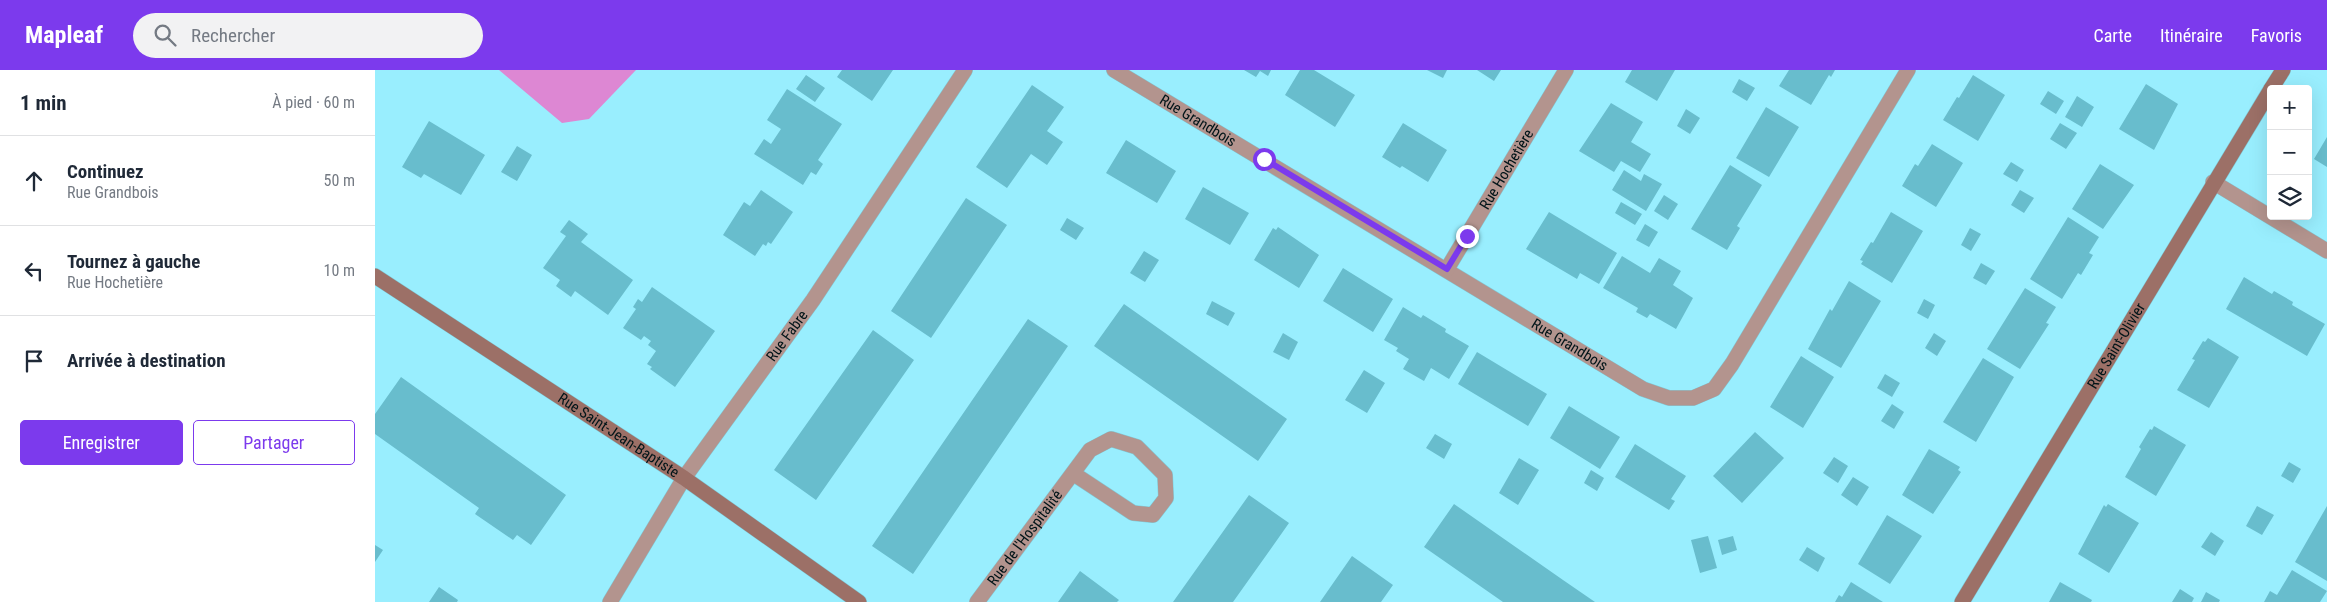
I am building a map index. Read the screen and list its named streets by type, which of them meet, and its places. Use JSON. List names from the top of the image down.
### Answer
{
  "streets": {
    "street": [
      "Rue Grandbois",
      "Rue Hochetière",
      "Rue Fabre",
      "Rue Saint-Olivier",
      "Rue Saint-Jean-Baptiste",
      "Rue de l'Hospitalité"
    ]
  },
  "crossings": [
    ["Rue Grandbois", "Rue Hochetière"],
    ["Rue Fabre", "Rue Saint-Jean-Baptiste"]
  ],
  "page": {
    "header": "Mapleaf",
    "search": "Rechercher",
    "nav": ["Carte", "Itinéraire", "Favoris"],
    "heading": ["1 min", "À pied · 60 m"],
    "map_buttons": ["+", "−"],
    "list": [
      ["Continuez", "Rue Grandbois", "50 m"],
      ["Tournez à gauche", "Rue Hochetière", "10 m"],
      "Arrivée à destination"
    ],
    "buttons": ["Enregistrer", "Partager"]
  }
}
